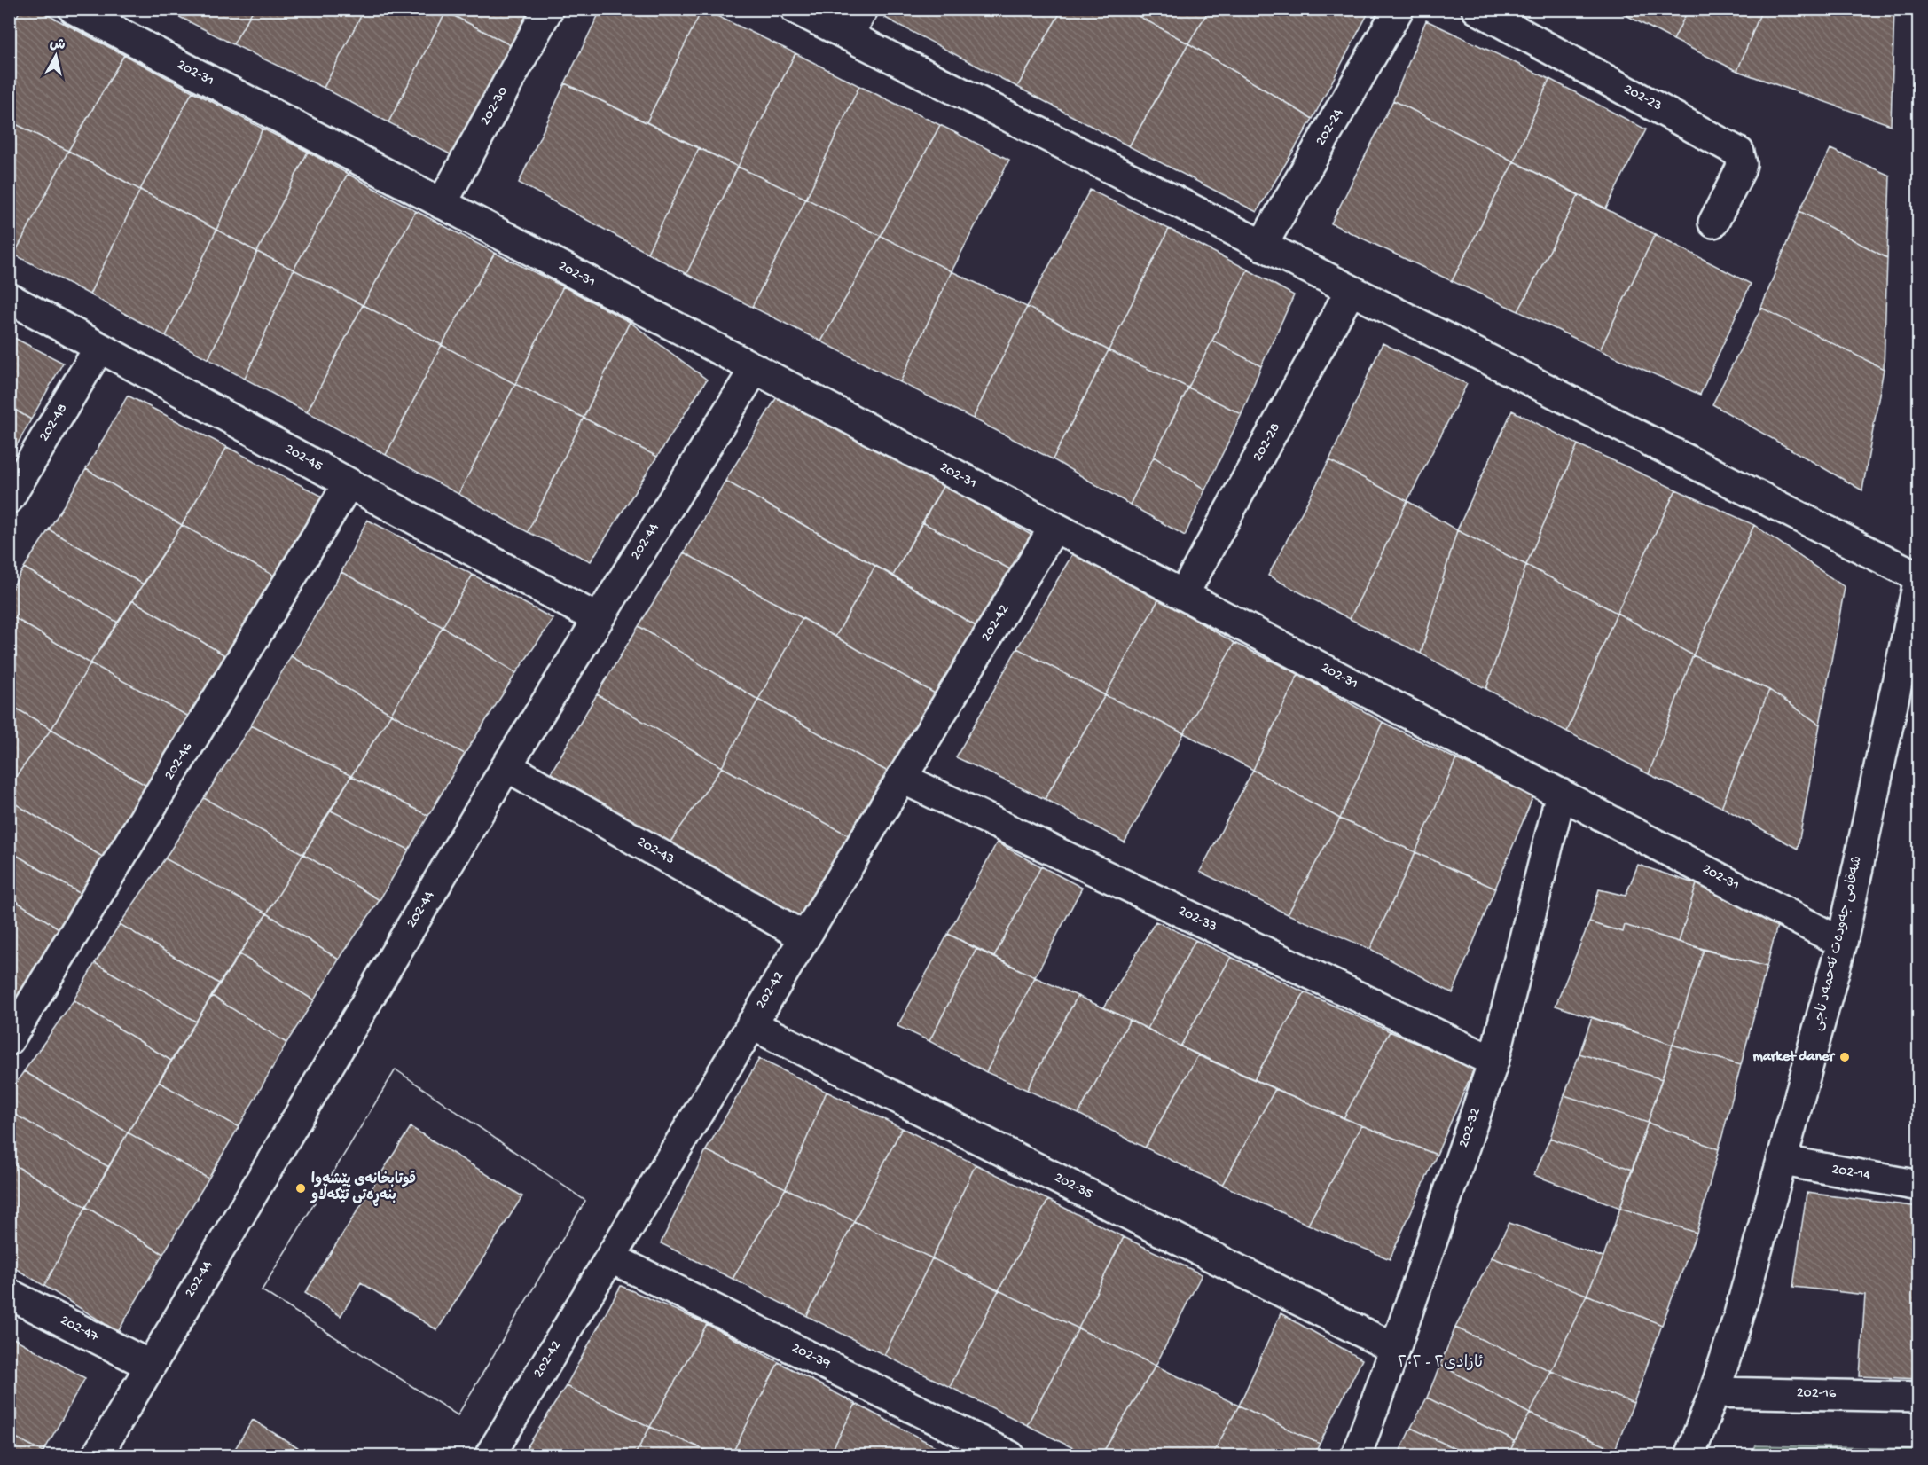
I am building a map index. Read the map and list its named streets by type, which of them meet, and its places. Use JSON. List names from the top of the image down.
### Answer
{
  "streets": {
    "street": [
      "202-31",
      "202-23",
      "202-30",
      "202-24",
      "202-48",
      "202-28",
      "202-45",
      "202-44",
      "202-42",
      "202-46",
      "202-43",
      "202-33",
      "شەقامی جەودەت ئەحمەد ناجی",
      "202-32",
      "202-14",
      "202-35",
      "202-47",
      "202-39",
      "202-16"
    ]
  },
  "crossings": [
    ["202-31", "202-30"],
    ["202-31", "202-28"],
    ["202-31", "202-44"],
    ["202-31", "202-42"],
    ["202-31", "شەقامی جەودەت ئەحمەد ناجی"],
    ["202-31", "202-32"],
    ["202-48", "202-45"],
    ["202-45", "202-44"],
    ["202-45", "202-46"],
    ["202-44", "202-43"],
    ["202-44", "202-47"],
    ["202-42", "202-43"],
    ["202-42", "202-33"],
    ["202-42", "202-35"],
    ["202-42", "202-39"],
    ["202-33", "202-32"],
    ["شەقامی جەودەت ئەحمەد ناجی", "202-14"],
    ["شەقامی جەودەت ئەحمەد ناجی", "202-16"],
    ["202-32", "202-35"]
  ],
  "districts": ["ئازادی٢ - ٢٠٢"],
  "places": ["market daner", "قوتابخانەی پێشەوا بنەڕەتی تێکەڵاو"],
  "north": "top"
}
